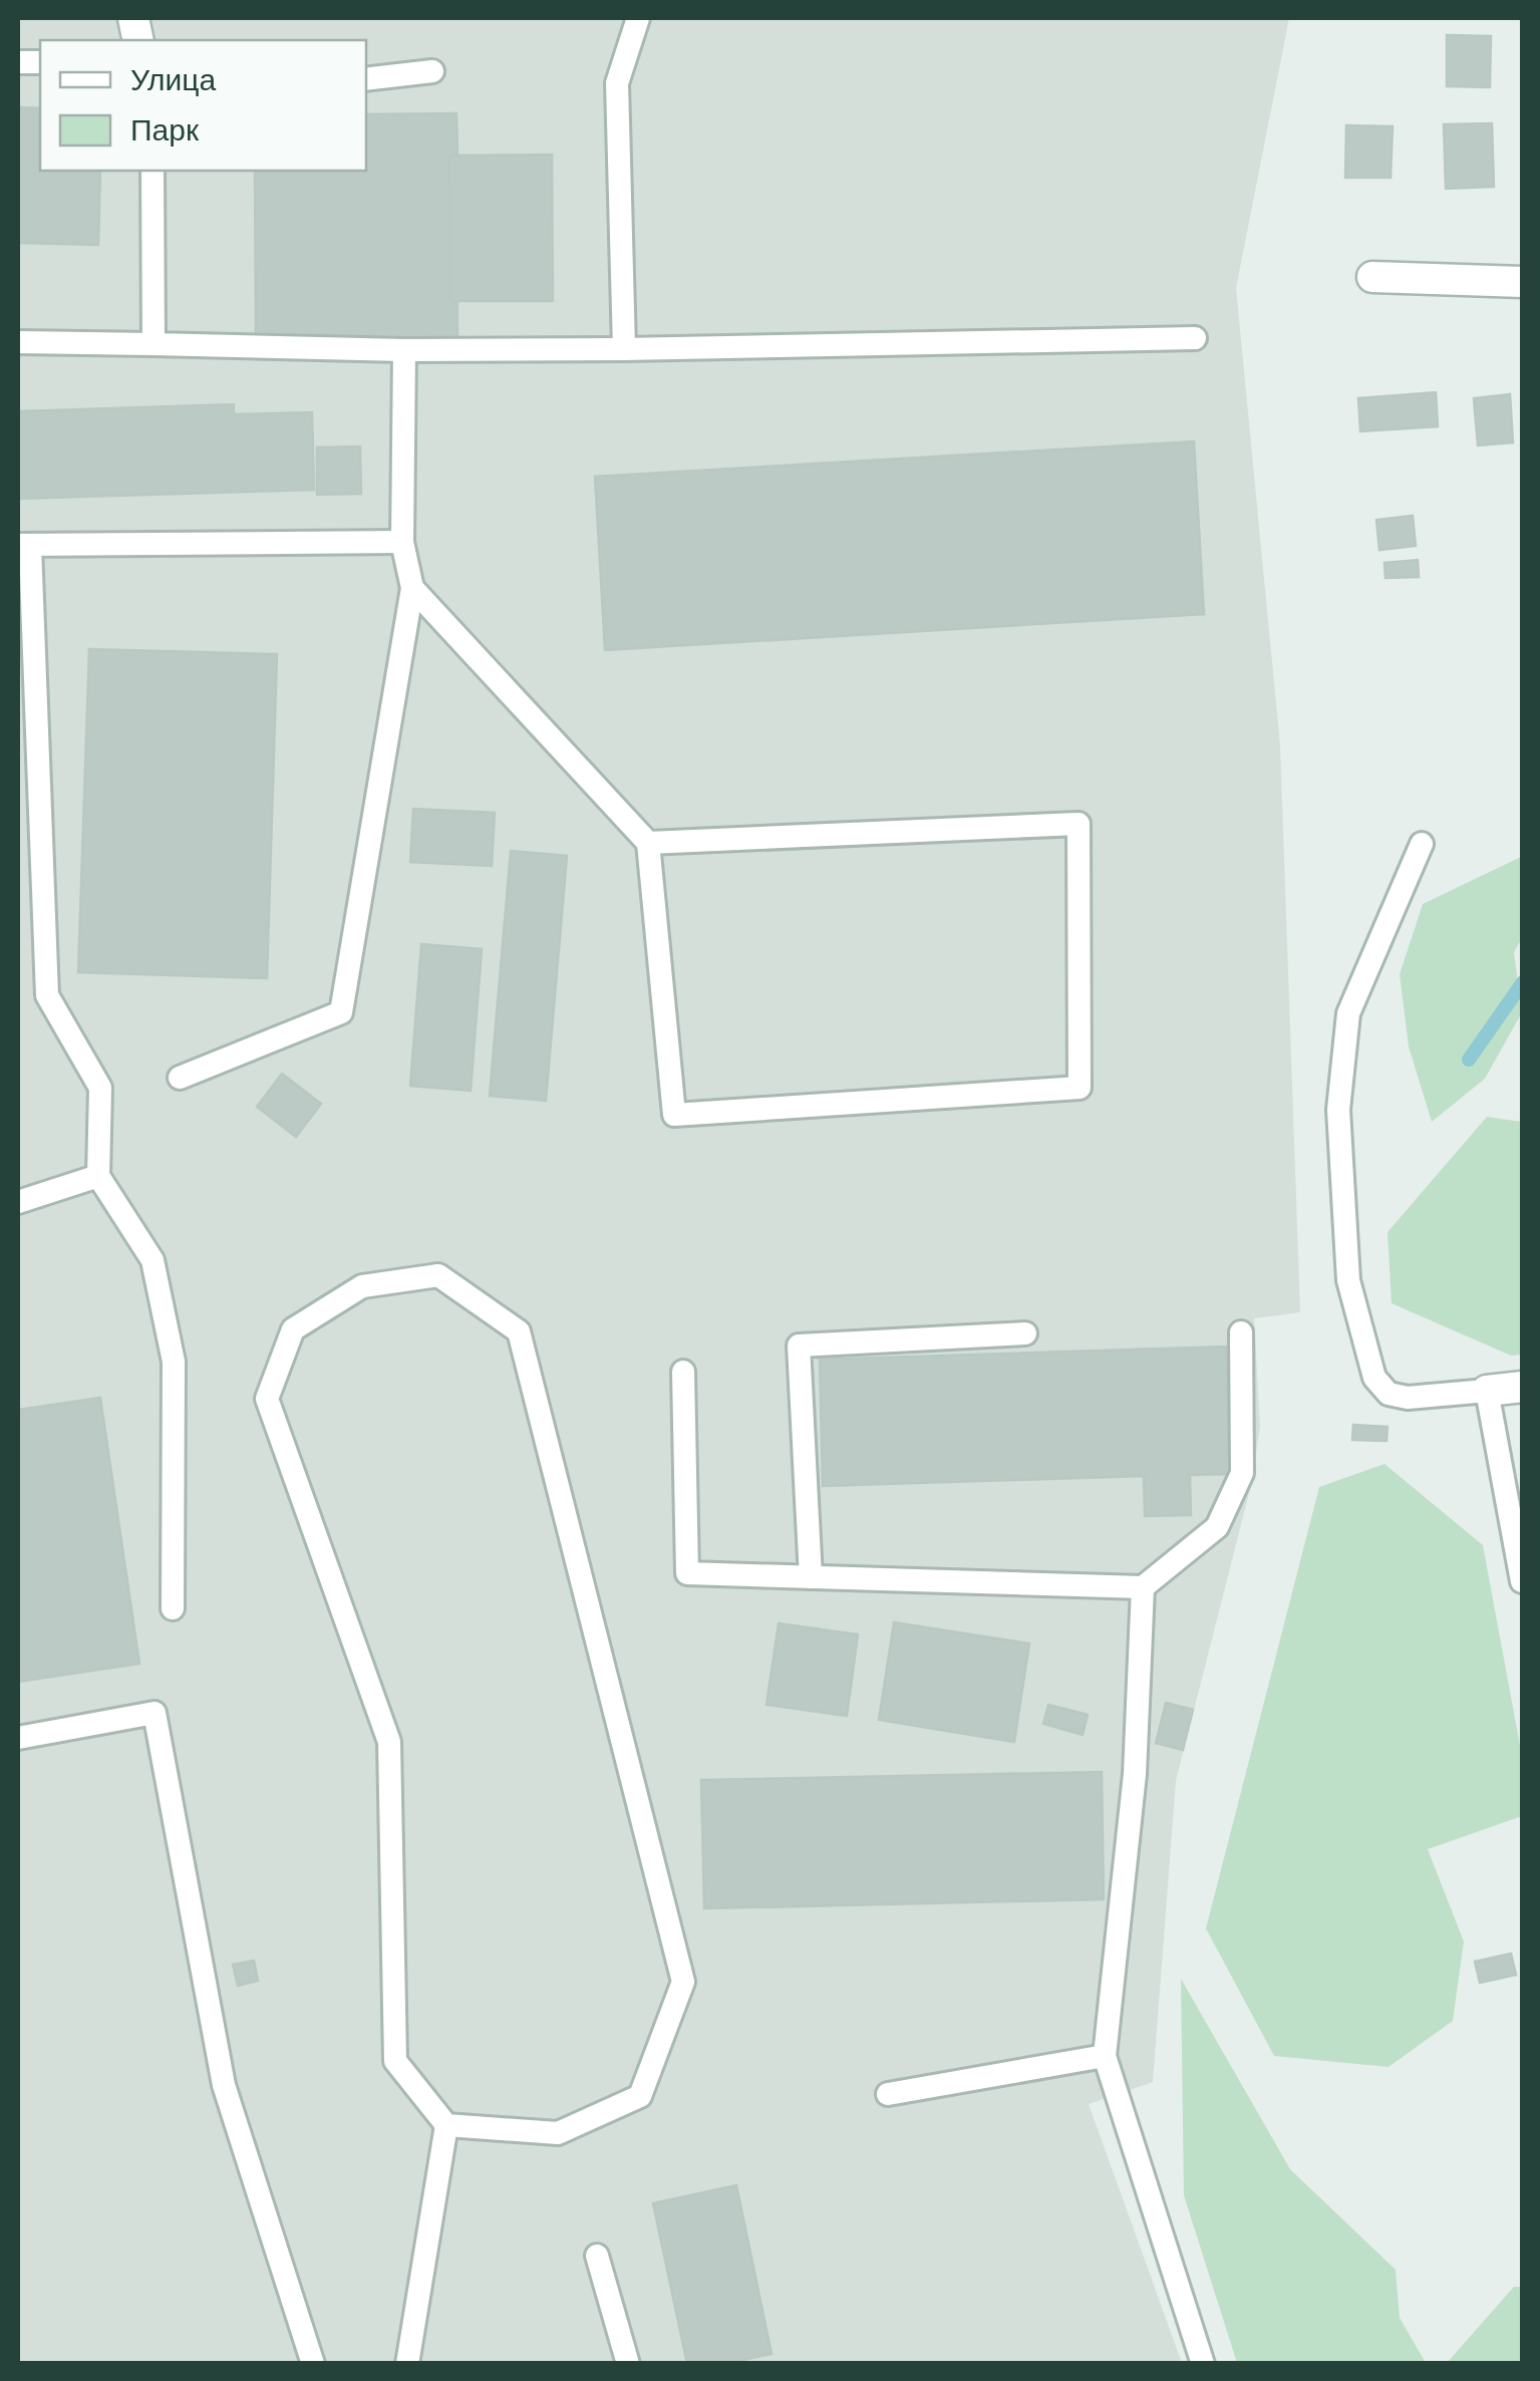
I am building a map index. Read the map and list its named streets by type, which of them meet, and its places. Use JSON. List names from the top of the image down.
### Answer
{
  "legend": ["Улица", "Парк"]
}
